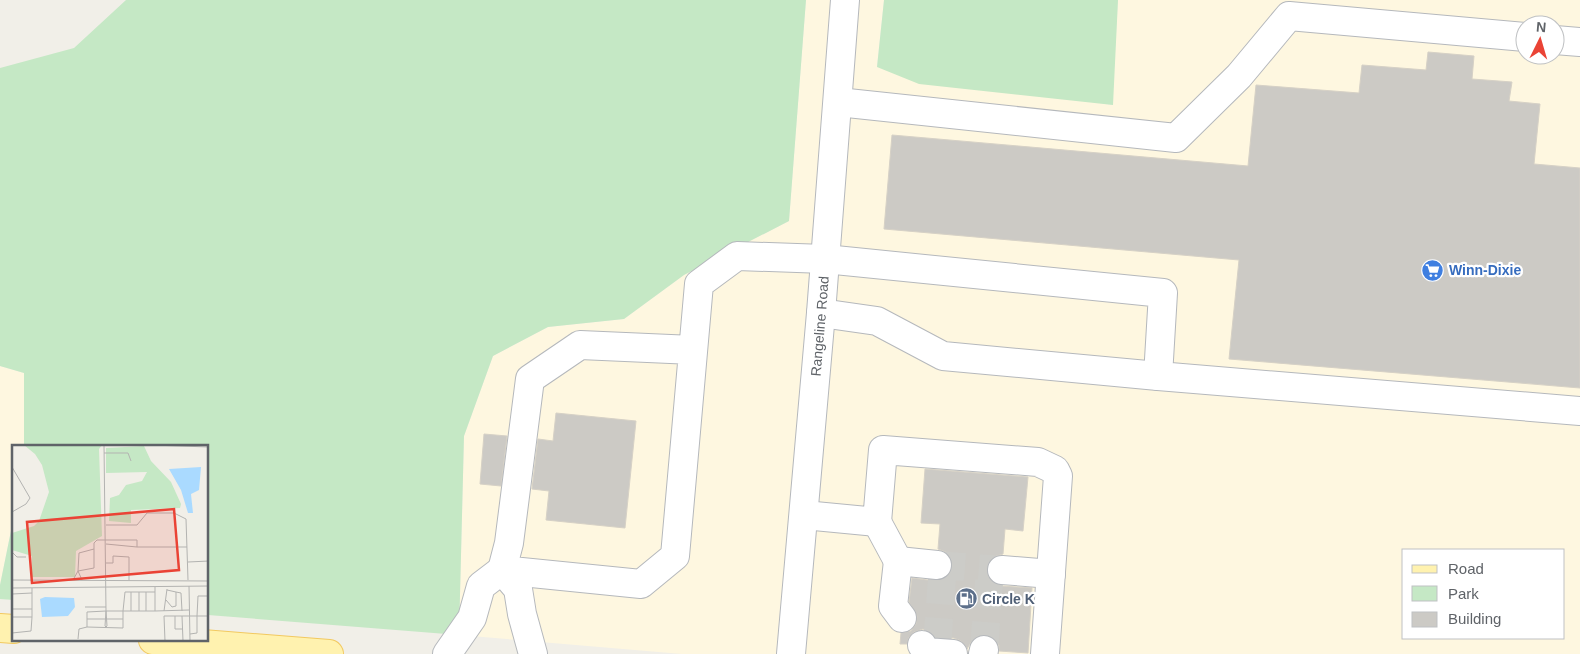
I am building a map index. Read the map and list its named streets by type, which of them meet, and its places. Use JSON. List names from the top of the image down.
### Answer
{
  "streets": {
    "street": ["Rangeline Road"]
  },
  "places": {
    "supermarket": ["Winn-Dixie"],
    "fuel station": ["Circle K"]
  },
  "legend": ["Road", "Park", "Building"],
  "north": "top"
}
